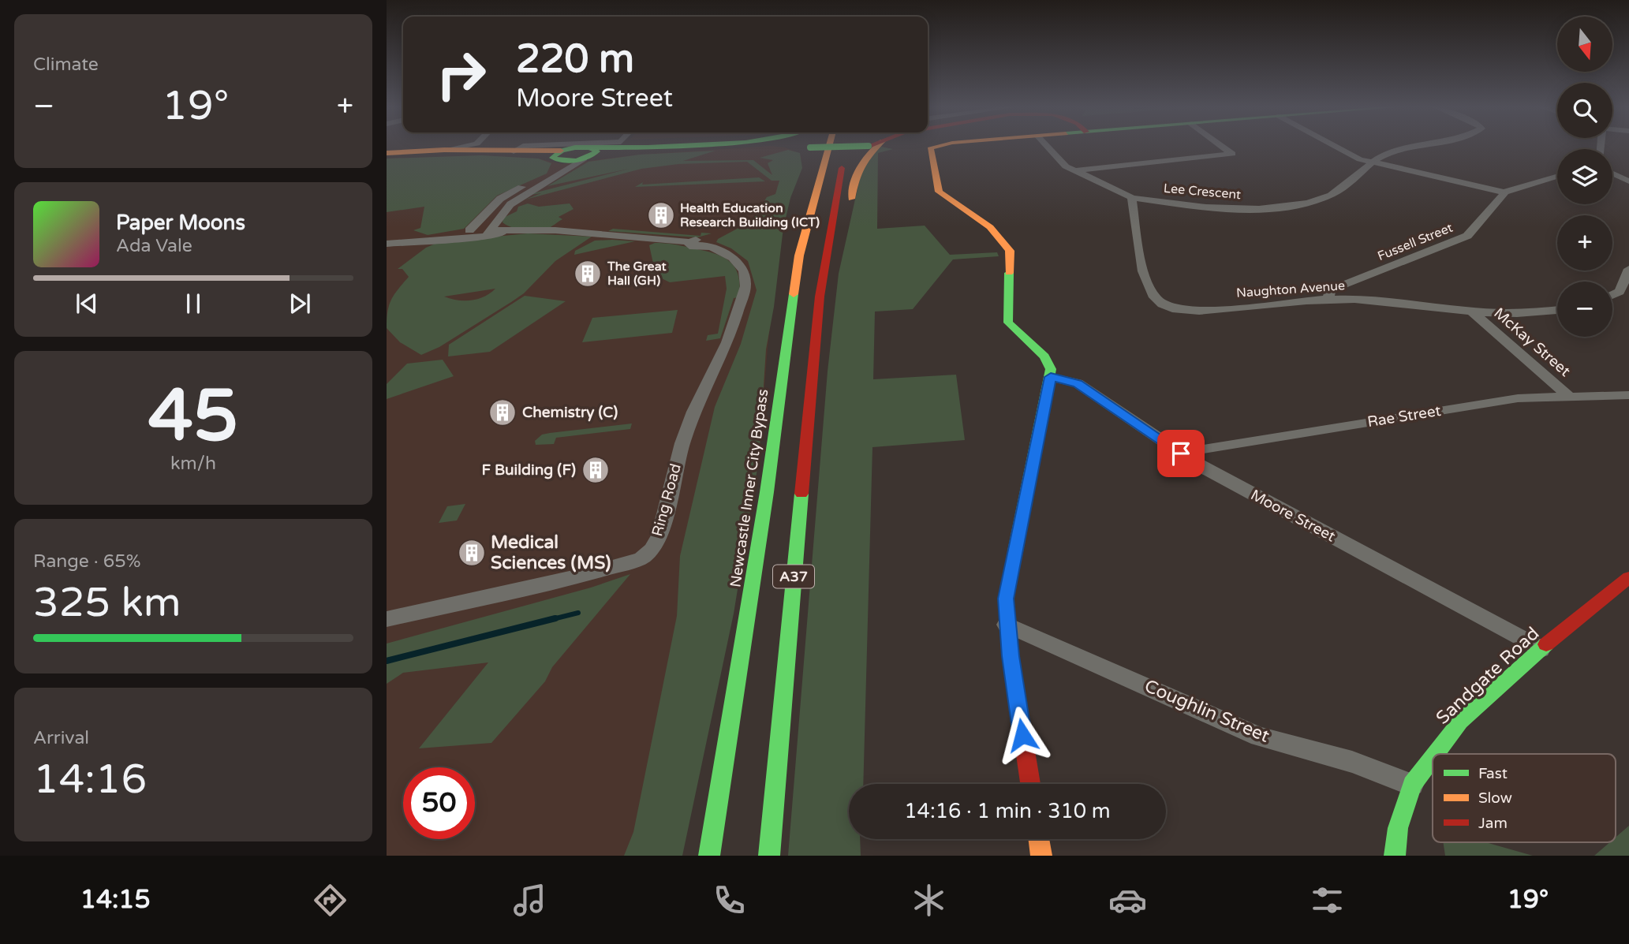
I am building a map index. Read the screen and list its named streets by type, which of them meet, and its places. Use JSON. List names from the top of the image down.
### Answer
{
  "streets": {
    "main road": ["Newcastle Inner City Bypass", "A37", "Sandgate Road"],
    "street": [
      "Lee Crescent",
      "Fussell Street",
      "Naughton Avenue",
      "McKay Street",
      "Rae Street",
      "Ring Road",
      "Moore Street",
      "Coughlin Street"
    ]
  },
  "crossings": [
    ["Lee Crescent", "Naughton Avenue"],
    ["Fussell Street", "Naughton Avenue"],
    ["Naughton Avenue", "McKay Street"],
    ["McKay Street", "Rae Street"],
    ["Rae Street", "Moore Street"],
    ["Moore Street", "Sandgate Road"],
    ["Sandgate Road", "Coughlin Street"]
  ],
  "places": {
    "building": [
      "Health Education Research Building (ICT)",
      "The Great Hall (GH)",
      "Chemistry (C)",
      "F Building (F)",
      "Medical Sciences (MS)"
    ]
  },
  "legend": ["Fast", "Slow", "Jam"],
  "north": "bottom",
  "page": {
    "tile": [
      "Climate",
      ["45", "km/h"],
      ["Range · 65%", "325 km"],
      ["Arrival", "14:16"]
    ],
    "map_buttons": ["+", "−"],
    "turn": ["220 m", "Moore Street"],
    "heat": ["−", "19°", "+"],
    "song": ["Paper Moons", "Ada Vale"],
    "limit": "50",
    "trip": "14:16 · 1 min · 310 m",
    "tabs": ["14:15", "19°"]
  }
}
